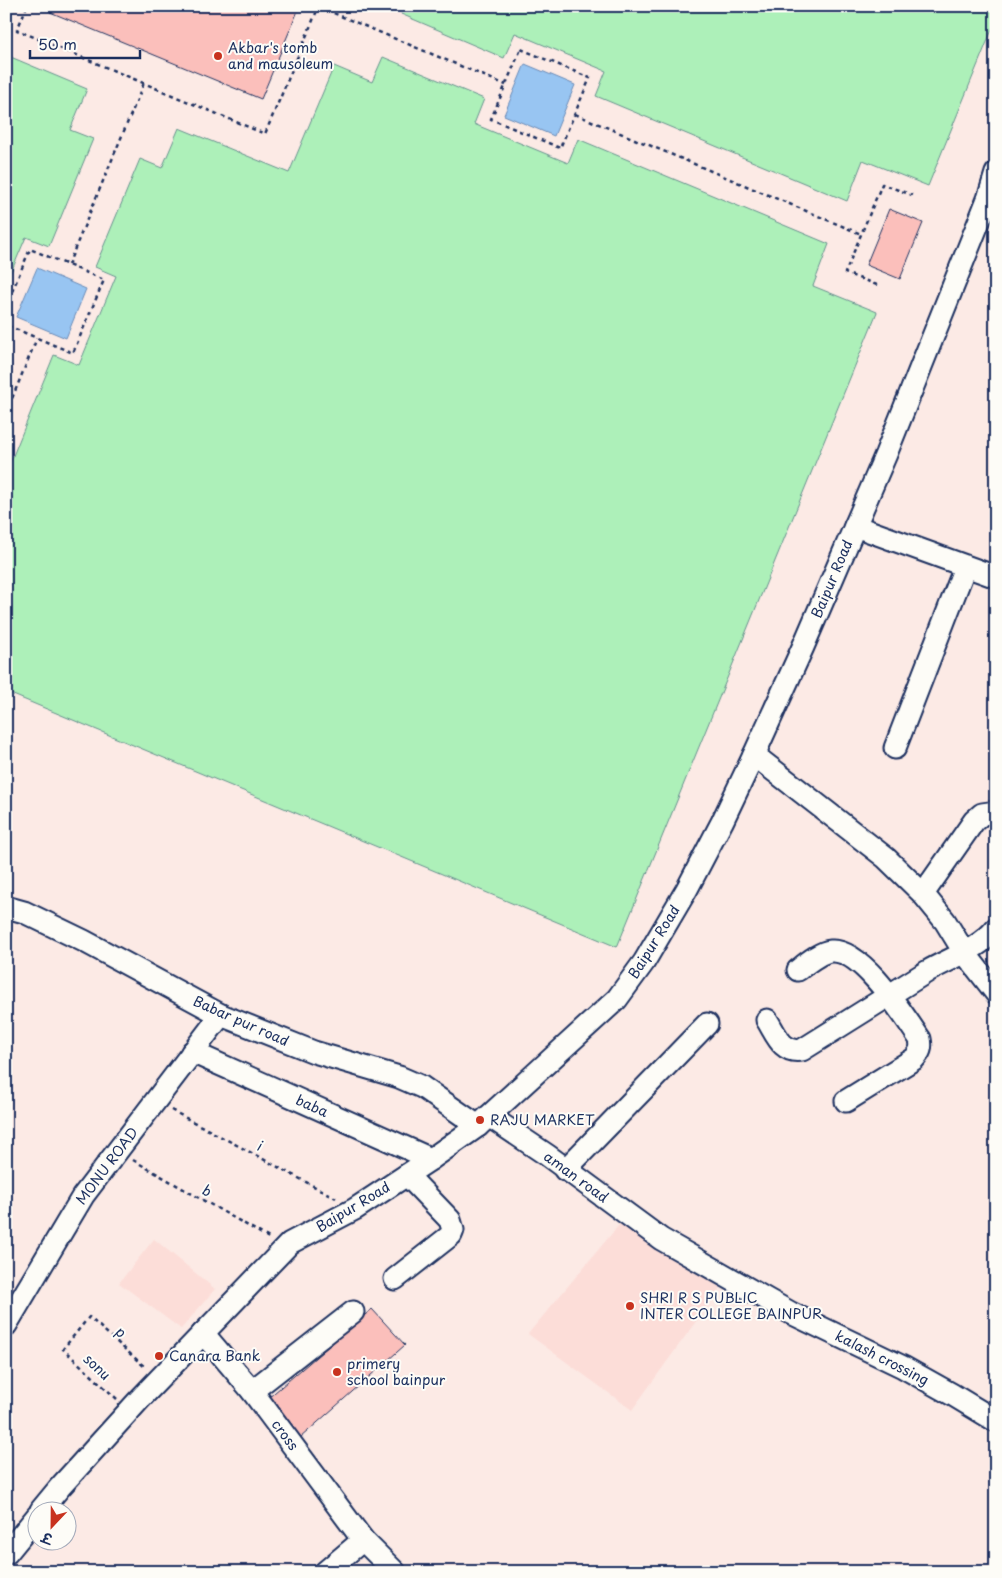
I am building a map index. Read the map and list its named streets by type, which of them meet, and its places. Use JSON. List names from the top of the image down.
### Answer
{
  "streets": {
    "street": [
      "Baipur Road",
      "Babar pur road",
      "baba",
      "MONU ROAD",
      "aman road",
      "kalash crossing",
      "cross"
    ],
    "path": [
      "i",
      "b",
      "p",
      "sonu"
    ]
  },
  "crossings": [
    ["Baipur Road", "Babar pur road"],
    ["Baipur Road", "baba"],
    ["Baipur Road", "i"],
    ["Baipur Road", "aman road"],
    ["Baipur Road", "b"],
    ["Baipur Road", "p"],
    ["Baipur Road", "sonu"],
    ["Baipur Road", "cross"],
    ["Babar pur road", "MONU ROAD"],
    ["Babar pur road", "aman road"],
    ["baba", "MONU ROAD"],
    ["i", "MONU ROAD"],
    ["MONU ROAD", "b"],
    ["aman road", "kalash crossing"],
    ["p", "sonu"]
  ],
  "places": [
    "Akbar's tomb and mausoleum",
    "RAJU MARKET",
    "SHRI R S PUBLIC INTER COLLEGE BAINPUR",
    "Canara Bank",
    "primery school bainpur"
  ],
  "scale_bar": "50 m",
  "north": "bottom"
}
